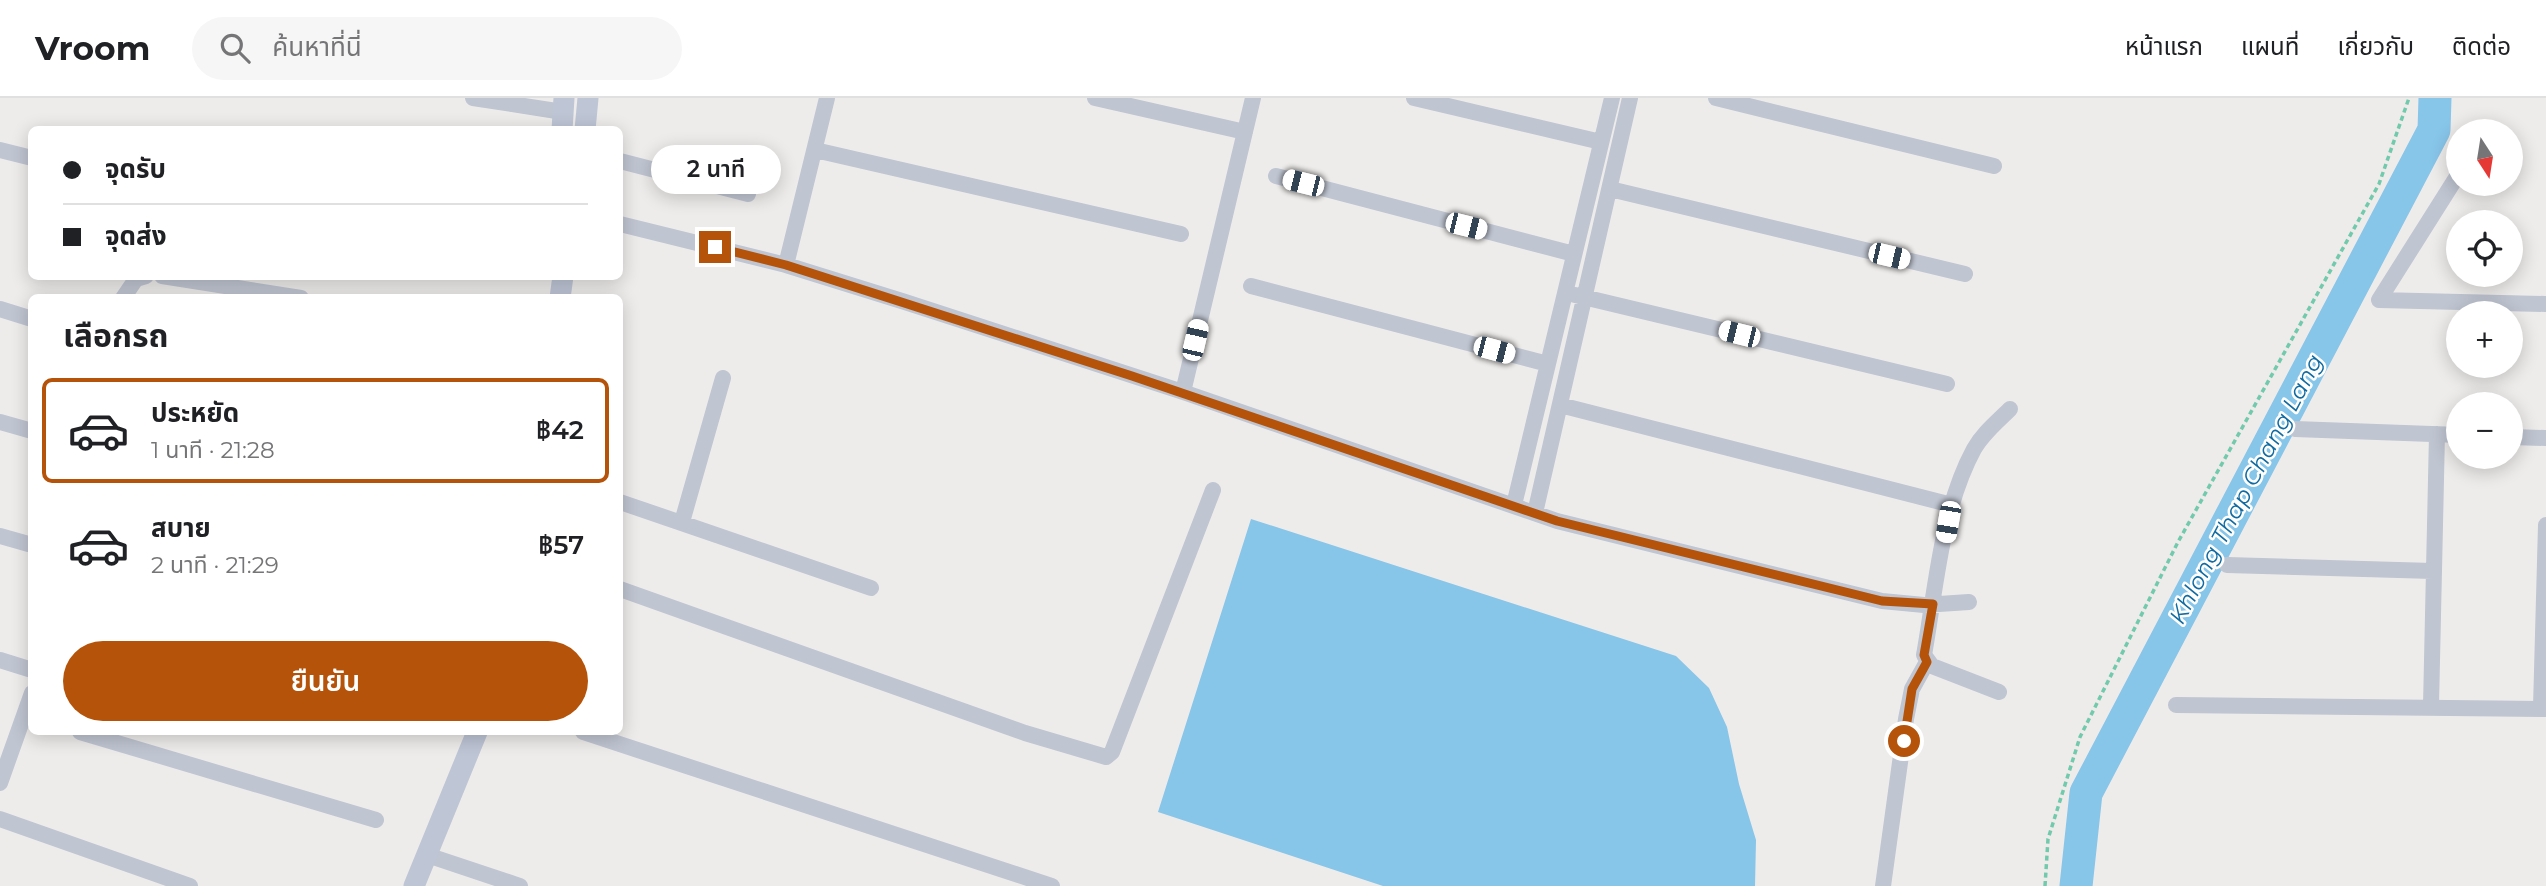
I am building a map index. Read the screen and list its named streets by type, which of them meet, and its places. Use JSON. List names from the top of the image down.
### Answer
{
  "water": ["Khlong Thap Chang Lang"],
  "north": "bottom",
  "page": {
    "header": "Vroom",
    "search": "ค้นหาที่นี่",
    "nav": [
      "หน้าแรก",
      "แผนที่",
      "เกี่ยวกับ",
      "ติดต่อ"
    ],
    "map_buttons": ["+", "−"],
    "banner": ["จุดรับ", "จุดส่ง"],
    "bubble": "2 นาที",
    "heading": "เลือกรถ",
    "list": [
      {
        "name": "ประหยัด",
        "note": "1 นาที · 21:28",
        "value": "฿42"
      },
      {
        "name": "สบาย",
        "note": "2 นาที · 21:29",
        "value": "฿57"
      }
    ],
    "buttons": "ยืนยัน"
  }
}
